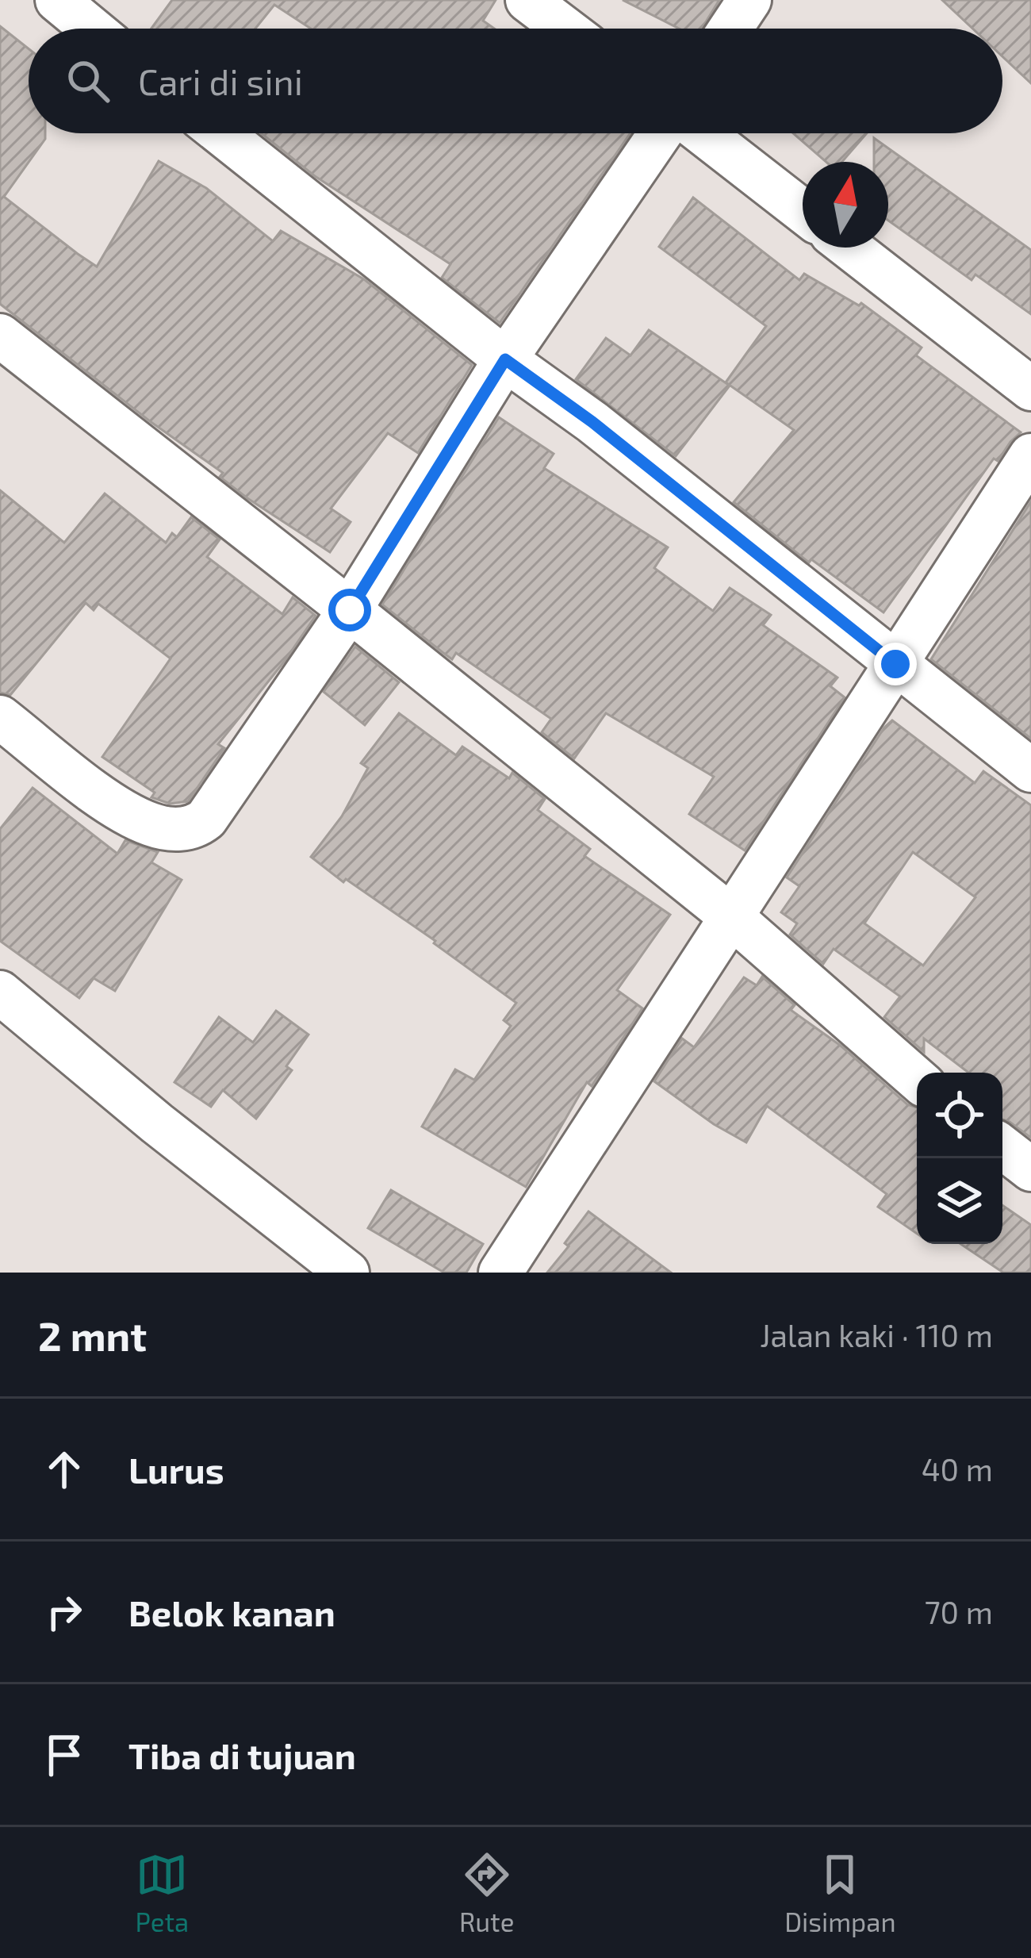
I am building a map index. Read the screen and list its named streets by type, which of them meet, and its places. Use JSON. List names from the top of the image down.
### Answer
{
  "north": "top",
  "page": {
    "search": "Cari di sini",
    "heading": ["2 mnt", "Jalan kaki · 110 m"],
    "list": [
      ["Lurus", "40 m"],
      ["Belok kanan", "70 m"],
      "Tiba di tujuan"
    ],
    "nav": ["Peta", "Rute", "Disimpan"]
  }
}
